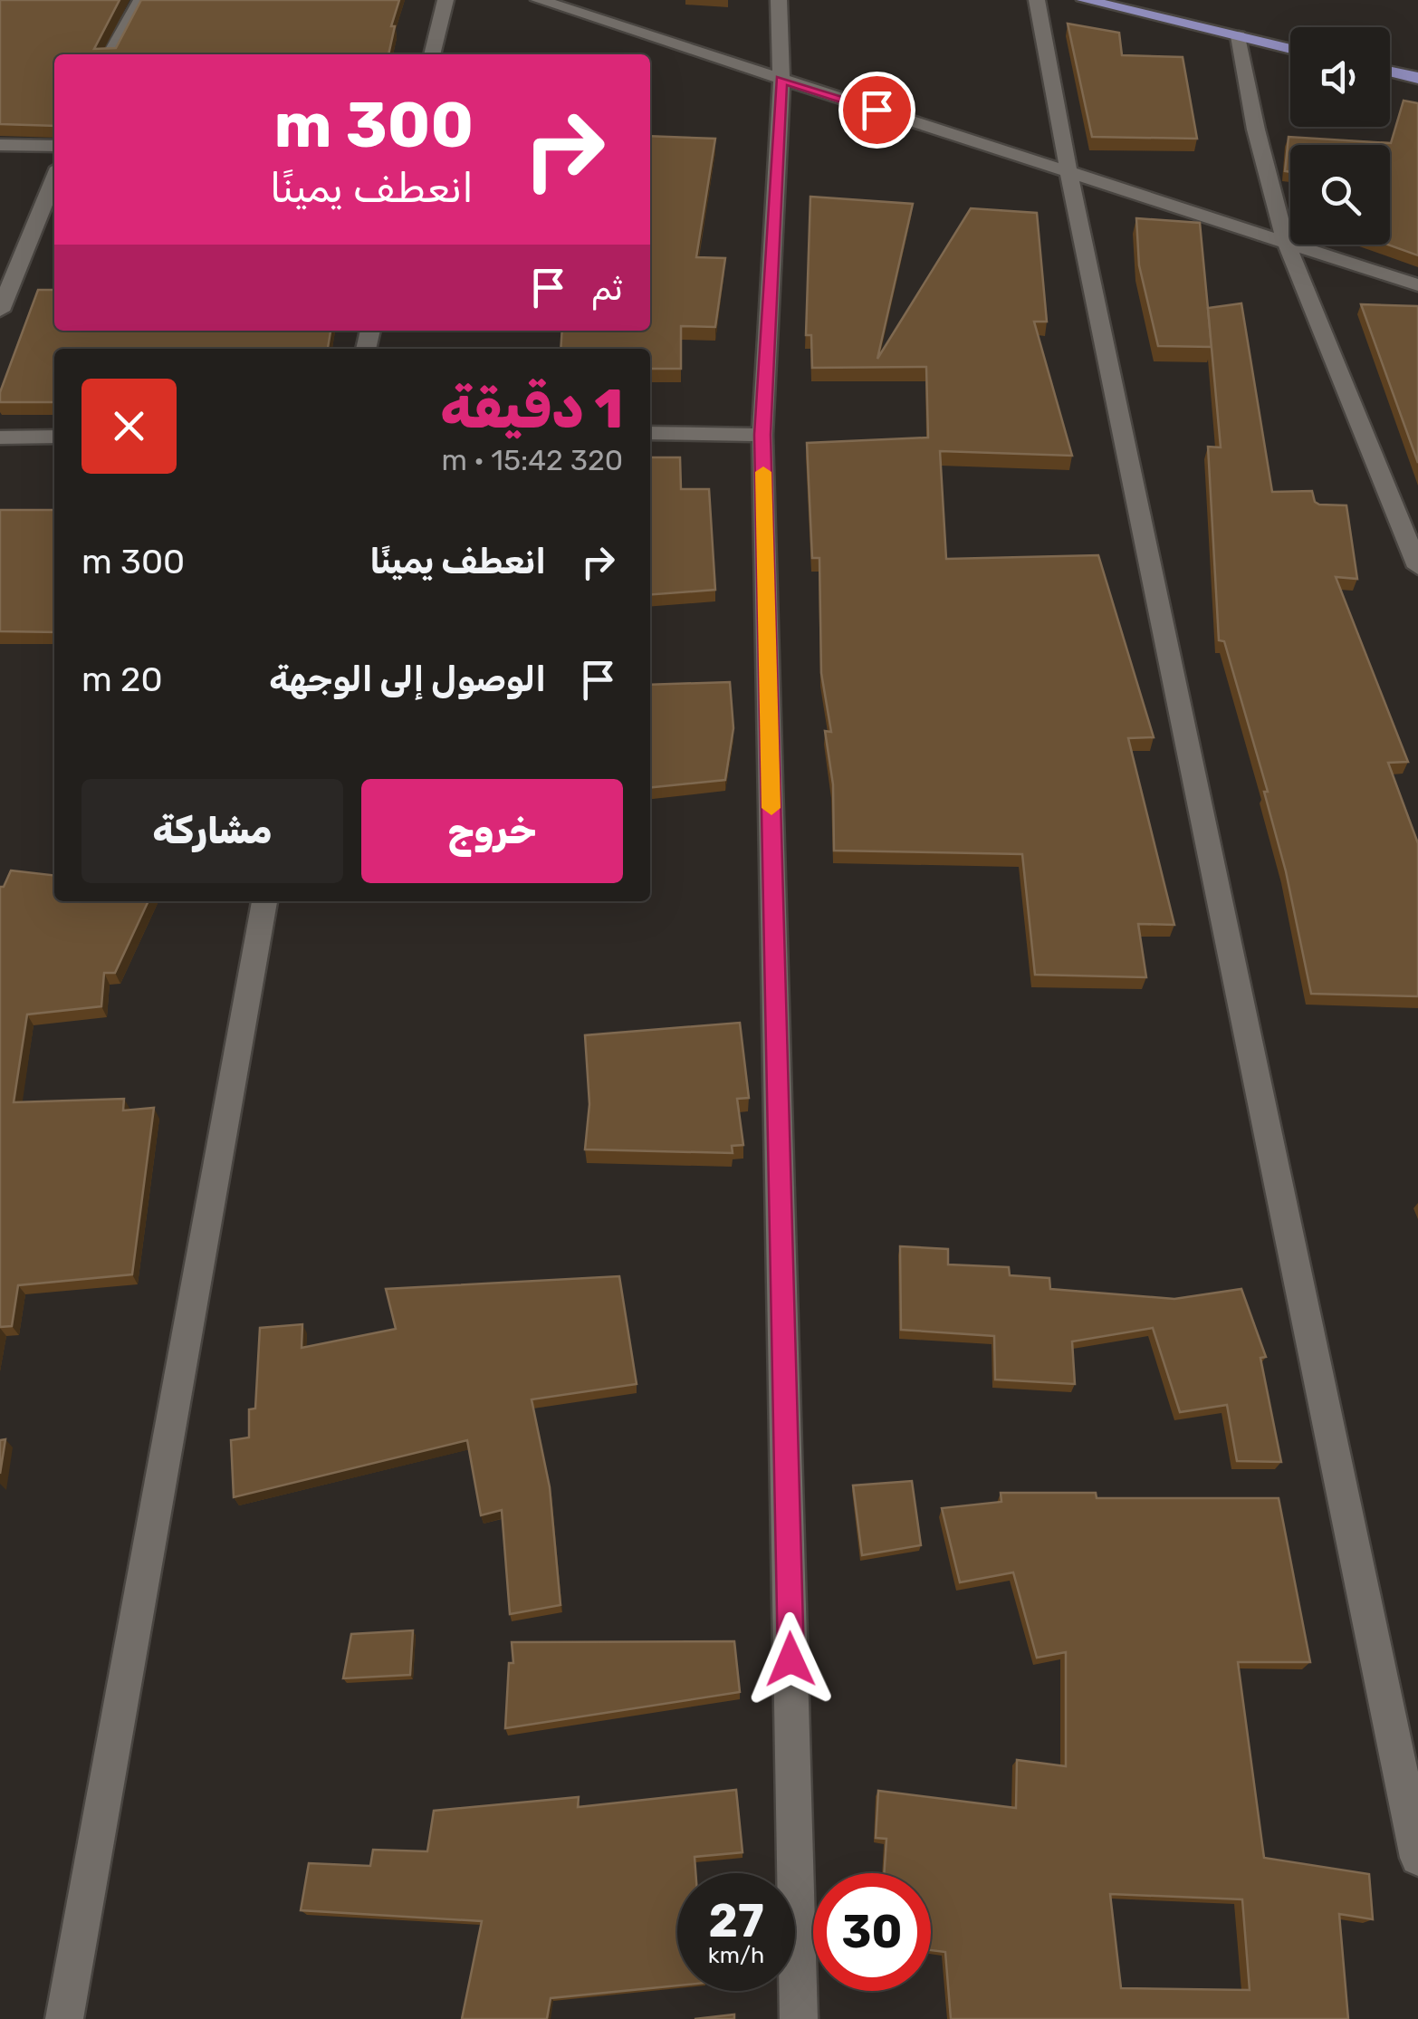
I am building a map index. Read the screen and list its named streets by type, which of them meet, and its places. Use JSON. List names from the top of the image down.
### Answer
{
  "page": {
    "turn": ["300 m", "انعطف يمينًا"],
    "then": "ثم",
    "heading": ["1 دقيقة", "320 m · 15:42"],
    "list": [
      {
        "name": "انعطف يمينًا",
        "value": "300 m"
      },
      {
        "name": "الوصول إلى الوجهة",
        "value": "20 m"
      }
    ],
    "buttons": ["خروج", "مشاركة"],
    "speed": "27 km/h",
    "limit": "30"
  }
}
